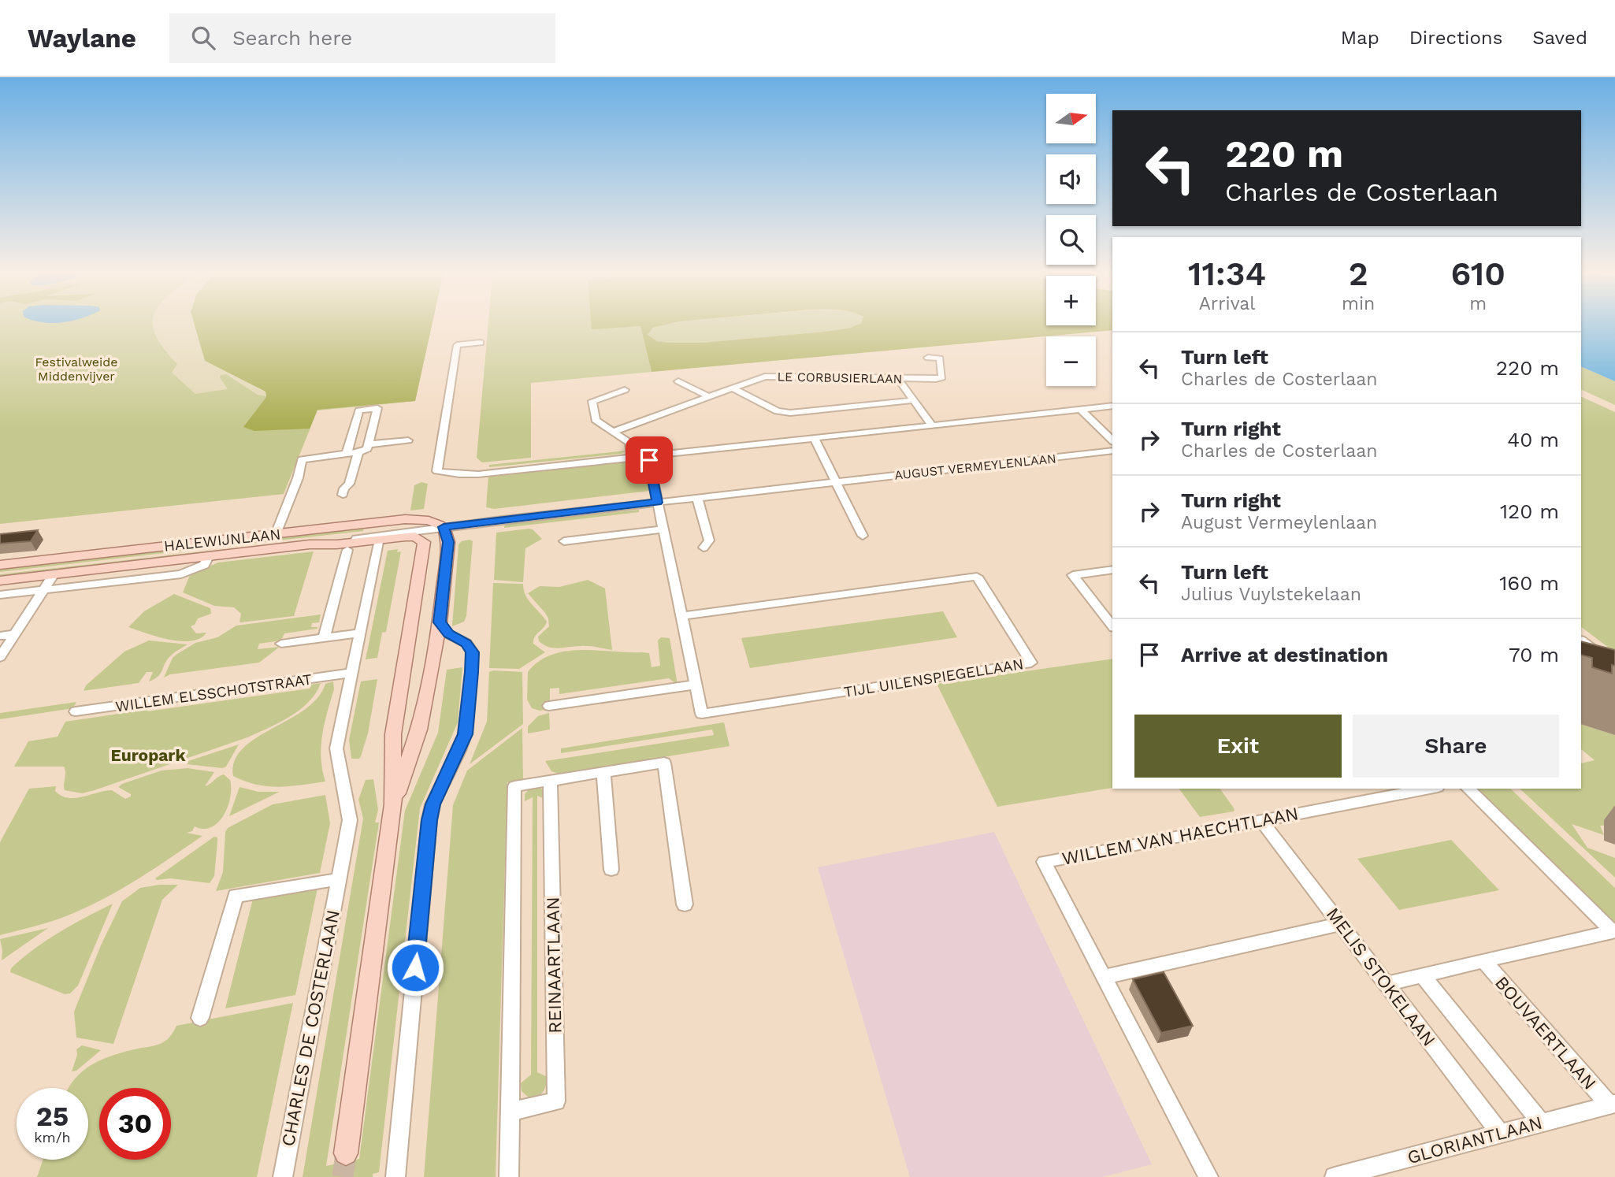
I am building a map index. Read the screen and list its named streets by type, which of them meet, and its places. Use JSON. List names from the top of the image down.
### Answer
{
  "streets": {
    "main road": ["HALEWIJNLAAN"],
    "street": [
      "LE CORBUSIERLAAN",
      "AUGUST VERMEYLENLAAN",
      "TIJL UILENSPIEGELLAAN",
      "WILLEM ELSSCHOTSTRAAT",
      "WILLEM VAN HAECHTLAAN",
      "REINAARTLAAN",
      "MELIS STOKELAAN",
      "CHARLES DE COSTERLAAN",
      "BOUVAERTLAAN",
      "GLORIANTLAAN"
    ]
  },
  "crossings": [
    ["AUGUST VERMEYLENLAAN", "HALEWIJNLAAN"],
    ["HALEWIJNLAAN", "CHARLES DE COSTERLAAN"],
    ["WILLEM ELSSCHOTSTRAAT", "CHARLES DE COSTERLAAN"],
    ["WILLEM VAN HAECHTLAAN", "MELIS STOKELAAN"],
    ["MELIS STOKELAAN", "BOUVAERTLAAN"],
    ["MELIS STOKELAAN", "GLORIANTLAAN"],
    ["BOUVAERTLAAN", "GLORIANTLAAN"]
  ],
  "districts": ["Europark"],
  "parks": ["Festivalweide Middenvijver"],
  "north": "right",
  "page": {
    "header": "Waylane",
    "search": "Search here",
    "nav": ["Map", "Directions", "Saved"],
    "map_buttons": ["+", "−"],
    "turn": ["220 m", "Charles de Costerlaan"],
    "eta": [
      "11:34",
      "Arrival",
      "2",
      "min",
      "610",
      "m"
    ],
    "list": [
      {
        "name": "Turn left",
        "note": "Charles de Costerlaan",
        "value": "220 m"
      },
      {
        "name": "Turn right",
        "note": "Charles de Costerlaan",
        "value": "40 m"
      },
      {
        "name": "Turn right",
        "note": "August Vermeylenlaan",
        "value": "120 m"
      },
      {
        "name": "Turn left",
        "note": "Julius Vuylstekelaan",
        "value": "160 m"
      },
      {
        "name": "Arrive at destination",
        "value": "70 m"
      }
    ],
    "buttons": ["Exit", "Share"],
    "speed": "25 km/h",
    "limit": "30"
  }
}
